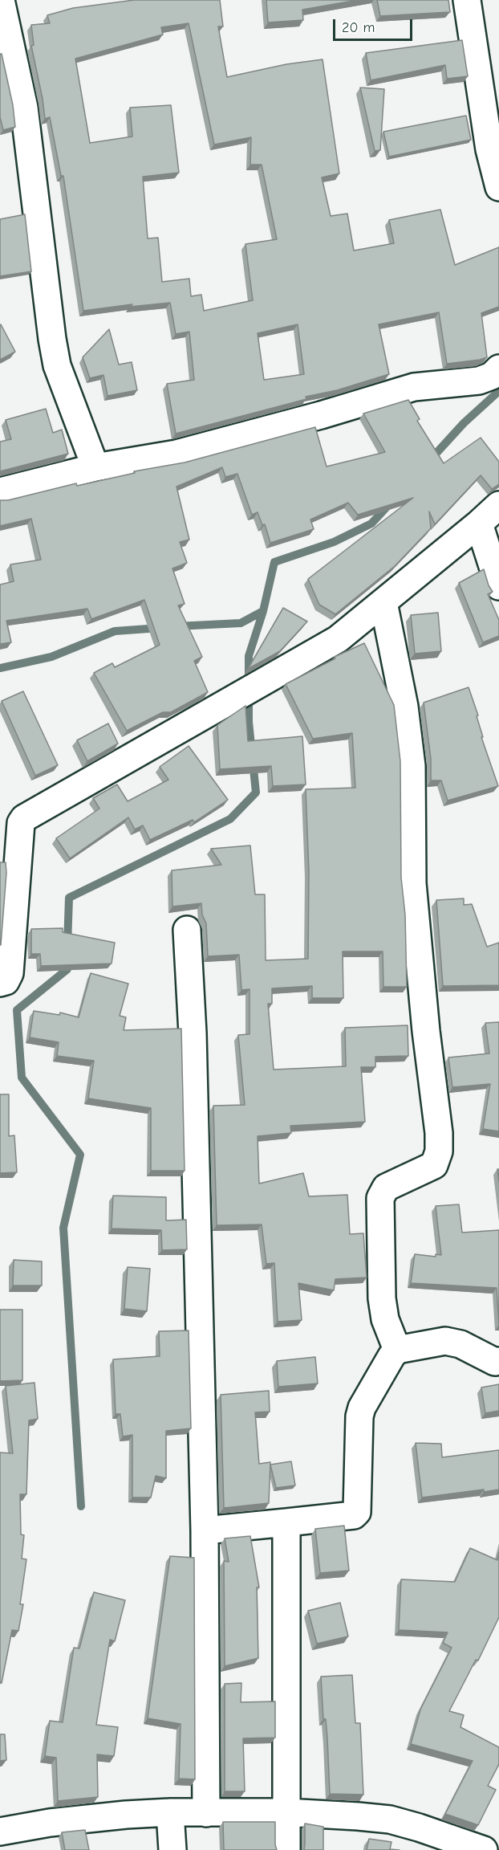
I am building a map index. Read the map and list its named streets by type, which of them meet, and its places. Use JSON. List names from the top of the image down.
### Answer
{
  "scale_bar": "20 m"
}
